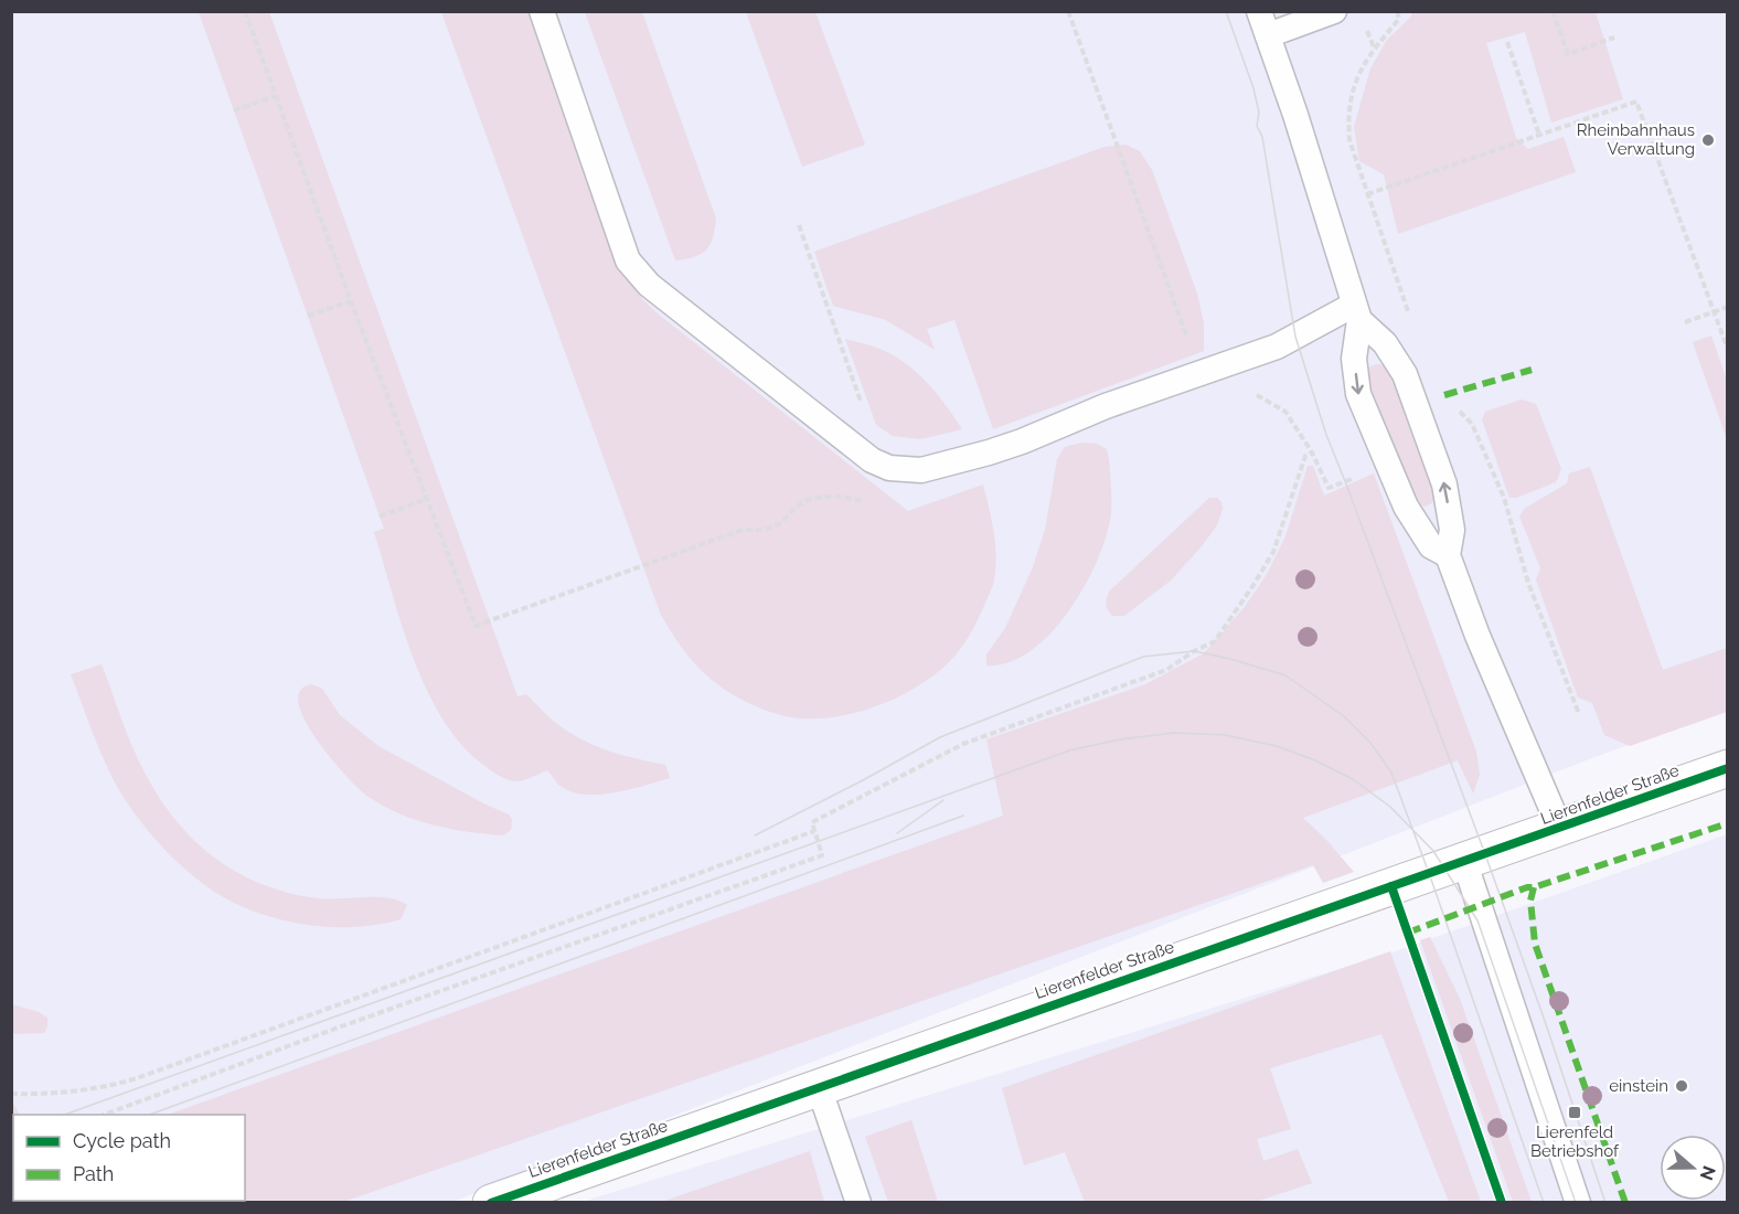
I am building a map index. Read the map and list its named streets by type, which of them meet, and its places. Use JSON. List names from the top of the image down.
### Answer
{
  "streets": {
    "street": ["Lierenfelder Straße"]
  },
  "places": {
    "other": ["Rheinbahnhaus Verwaltung", "einstein"],
    "transit": ["Lierenfeld Betriebshof"]
  },
  "legend": ["Cycle path", "Path"],
  "north": "right"
}
